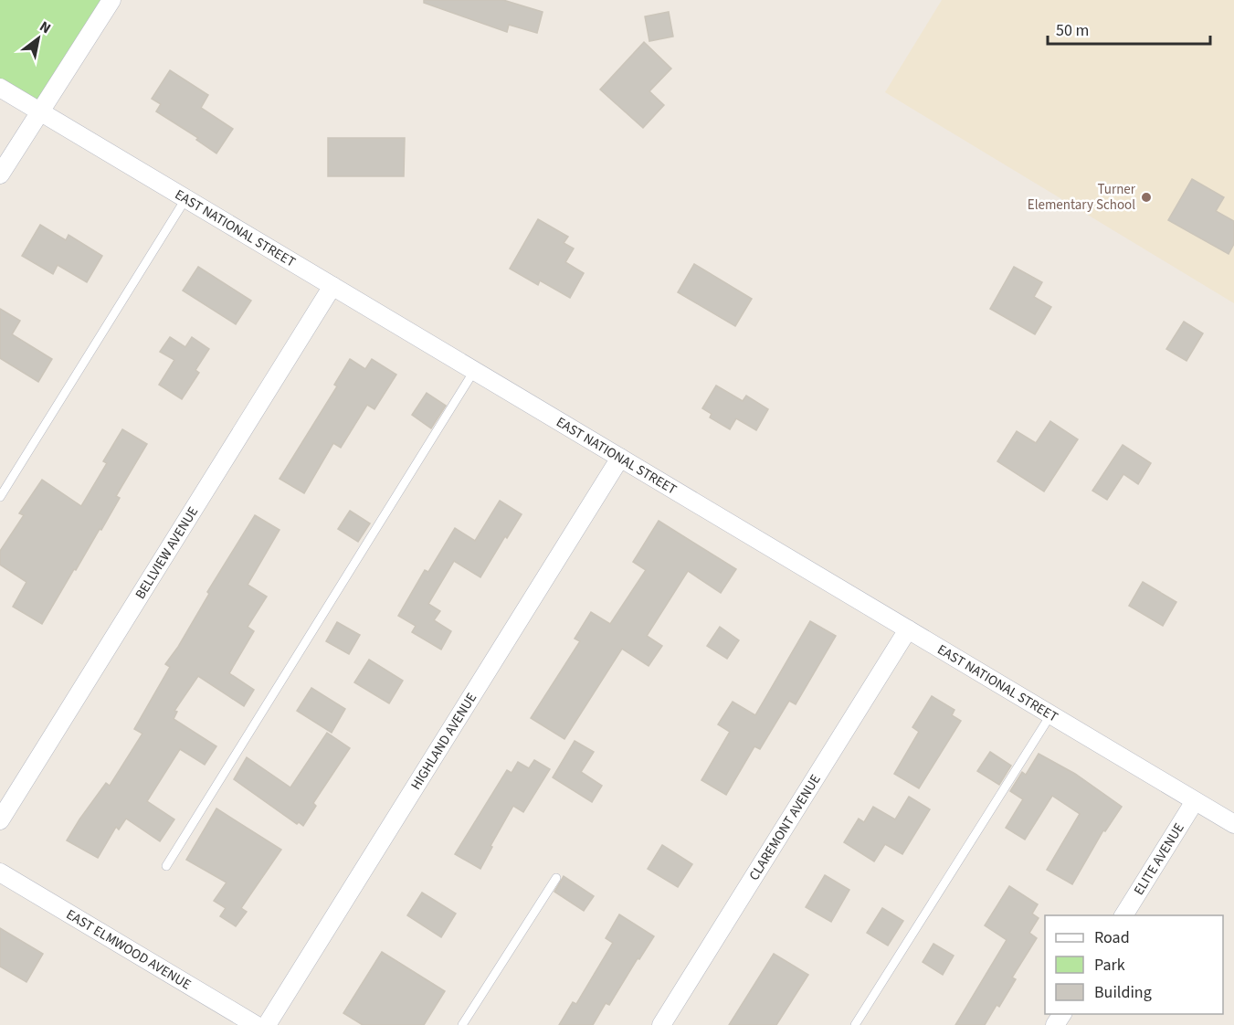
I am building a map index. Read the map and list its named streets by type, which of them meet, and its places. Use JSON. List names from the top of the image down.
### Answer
{
  "streets": {
    "street": [
      "EAST NATIONAL STREET",
      "BELLVIEW AVENUE",
      "HIGHLAND AVENUE",
      "CLAREMONT AVENUE",
      "ELITE AVENUE",
      "EAST ELMWOOD AVENUE"
    ]
  },
  "crossings": [
    ["EAST NATIONAL STREET", "BELLVIEW AVENUE"],
    ["EAST NATIONAL STREET", "HIGHLAND AVENUE"],
    ["EAST NATIONAL STREET", "CLAREMONT AVENUE"],
    ["EAST NATIONAL STREET", "ELITE AVENUE"]
  ],
  "places": ["Turner Elementary School"],
  "legend": ["Road", "Park", "Building"],
  "scale_bar": "50 m",
  "north": "top right"
}
